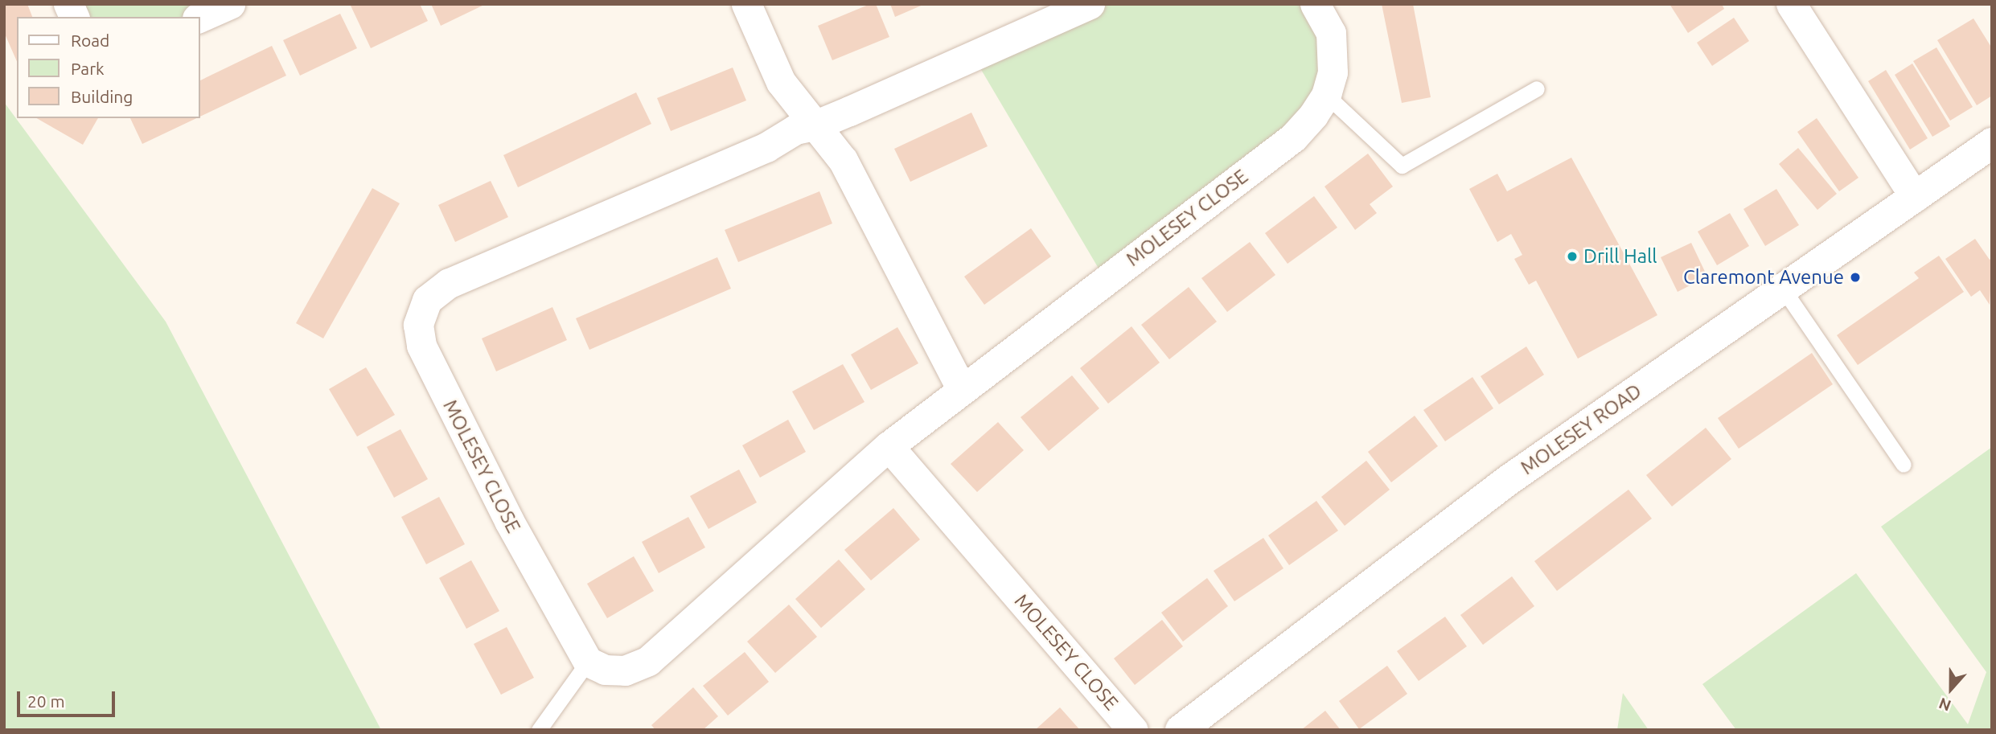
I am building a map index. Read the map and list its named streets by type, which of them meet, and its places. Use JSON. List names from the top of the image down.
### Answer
{
  "streets": {
    "street": ["MOLESEY CLOSE", "MOLESEY ROAD"]
  },
  "places": ["Drill Hall", "Claremont Avenue"],
  "legend": ["Road", "Park", "Building"],
  "scale_bar": "20 m",
  "north": "bottom"
}
